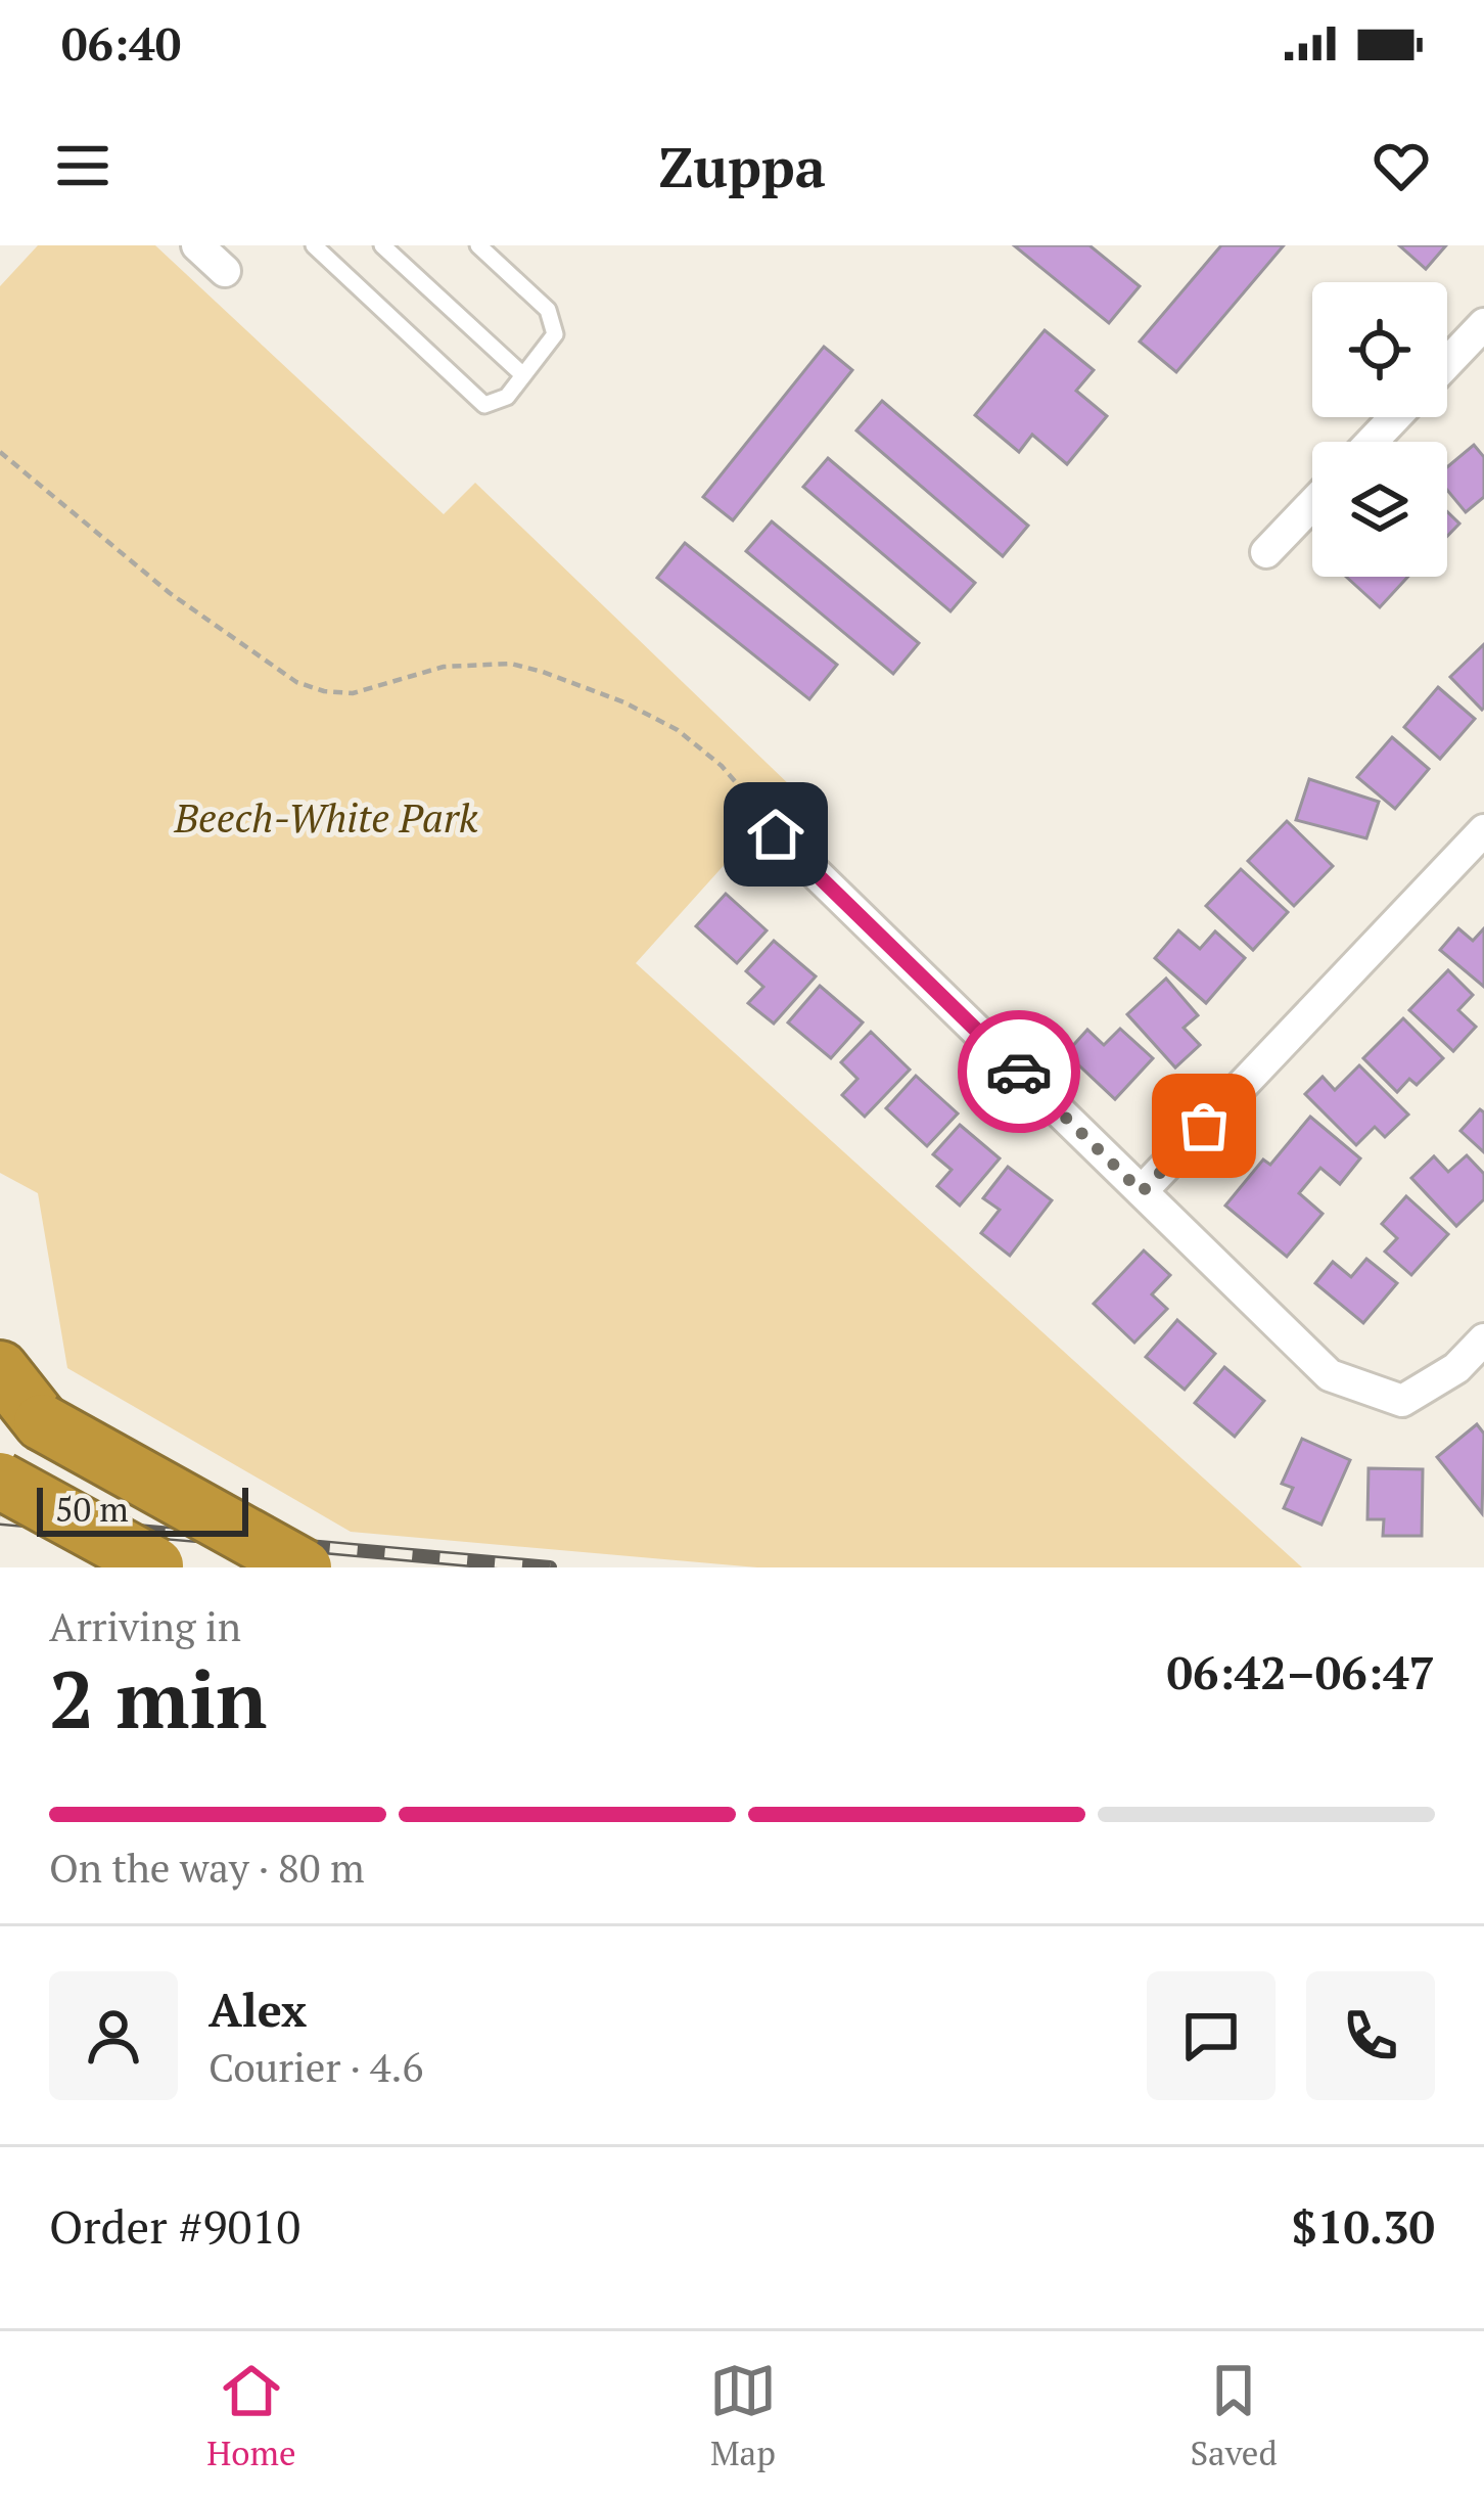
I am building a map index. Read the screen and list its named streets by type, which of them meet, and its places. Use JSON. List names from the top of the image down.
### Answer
{
  "parks": ["Beech-White Park"],
  "scale_bar": "50 m",
  "page": {
    "status": "06:40",
    "header": "Zuppa",
    "scale": "50 m",
    "heading": ["2 min", "Arriving in", "06:42–06:47"],
    "panel": [
      "Alex",
      "Courier · 4.6",
      "Order #9010",
      "$10.30"
    ],
    "bar": "On the way · 80 m",
    "tabs": ["Home", "Map", "Saved"]
  }
}
